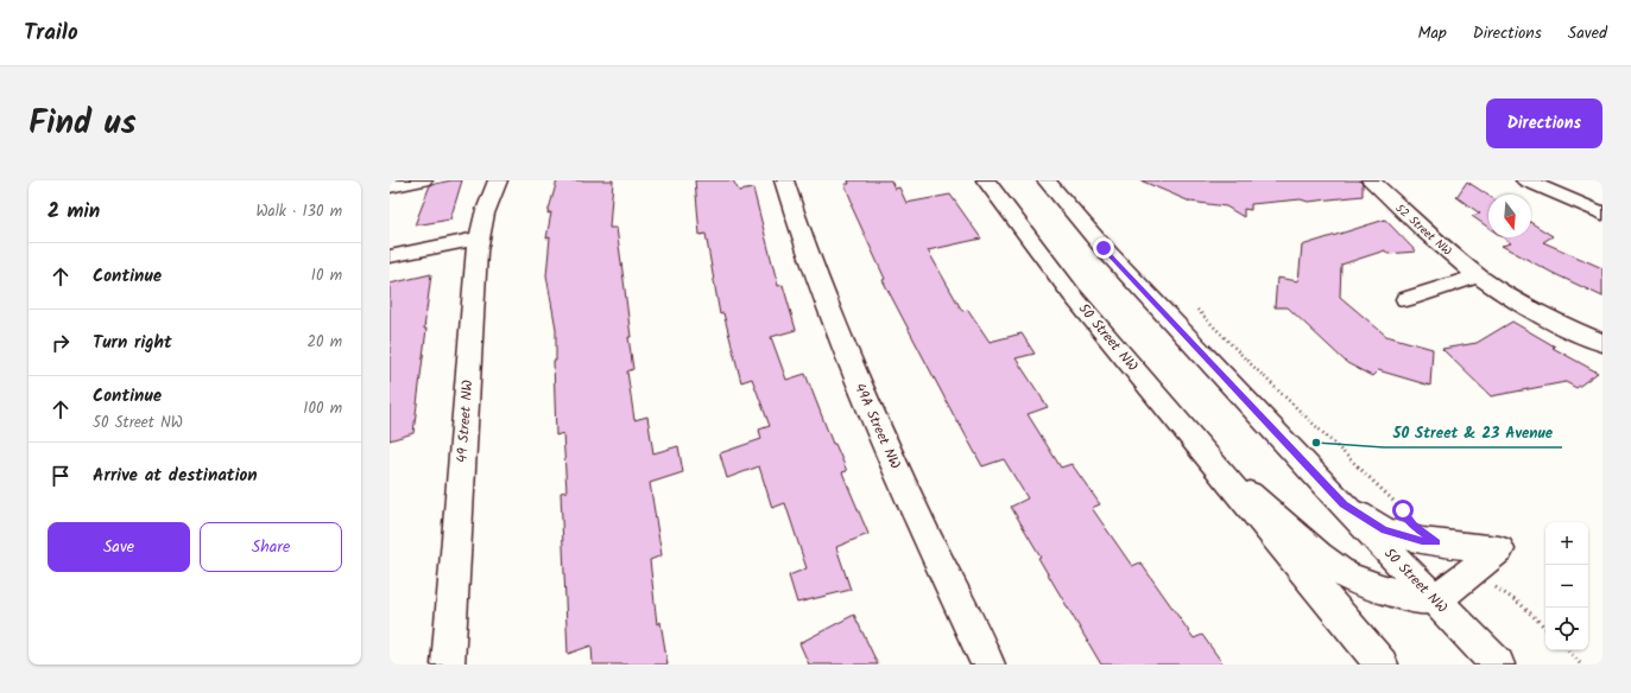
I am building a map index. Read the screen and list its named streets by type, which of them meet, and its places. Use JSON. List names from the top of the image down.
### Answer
{
  "streets": {
    "street": [
      "52 Street NW",
      "50 Street NW",
      "49 Street NW",
      "49A Street NW"
    ]
  },
  "places": ["50 Street & 23 Avenue"],
  "north": "bottom",
  "page": {
    "header": "Trailo",
    "nav": ["Map", "Directions", "Saved"],
    "title": "Find us",
    "buttons": [
      "Directions",
      ["Save", "Share"]
    ],
    "heading": ["2 min", "Walk · 130 m"],
    "list": [
      ["Continue", "10 m"],
      ["Turn right", "20 m"],
      ["Continue", "50 Street NW", "100 m"],
      "Arrive at destination"
    ],
    "map_buttons": ["+", "−"]
  }
}
